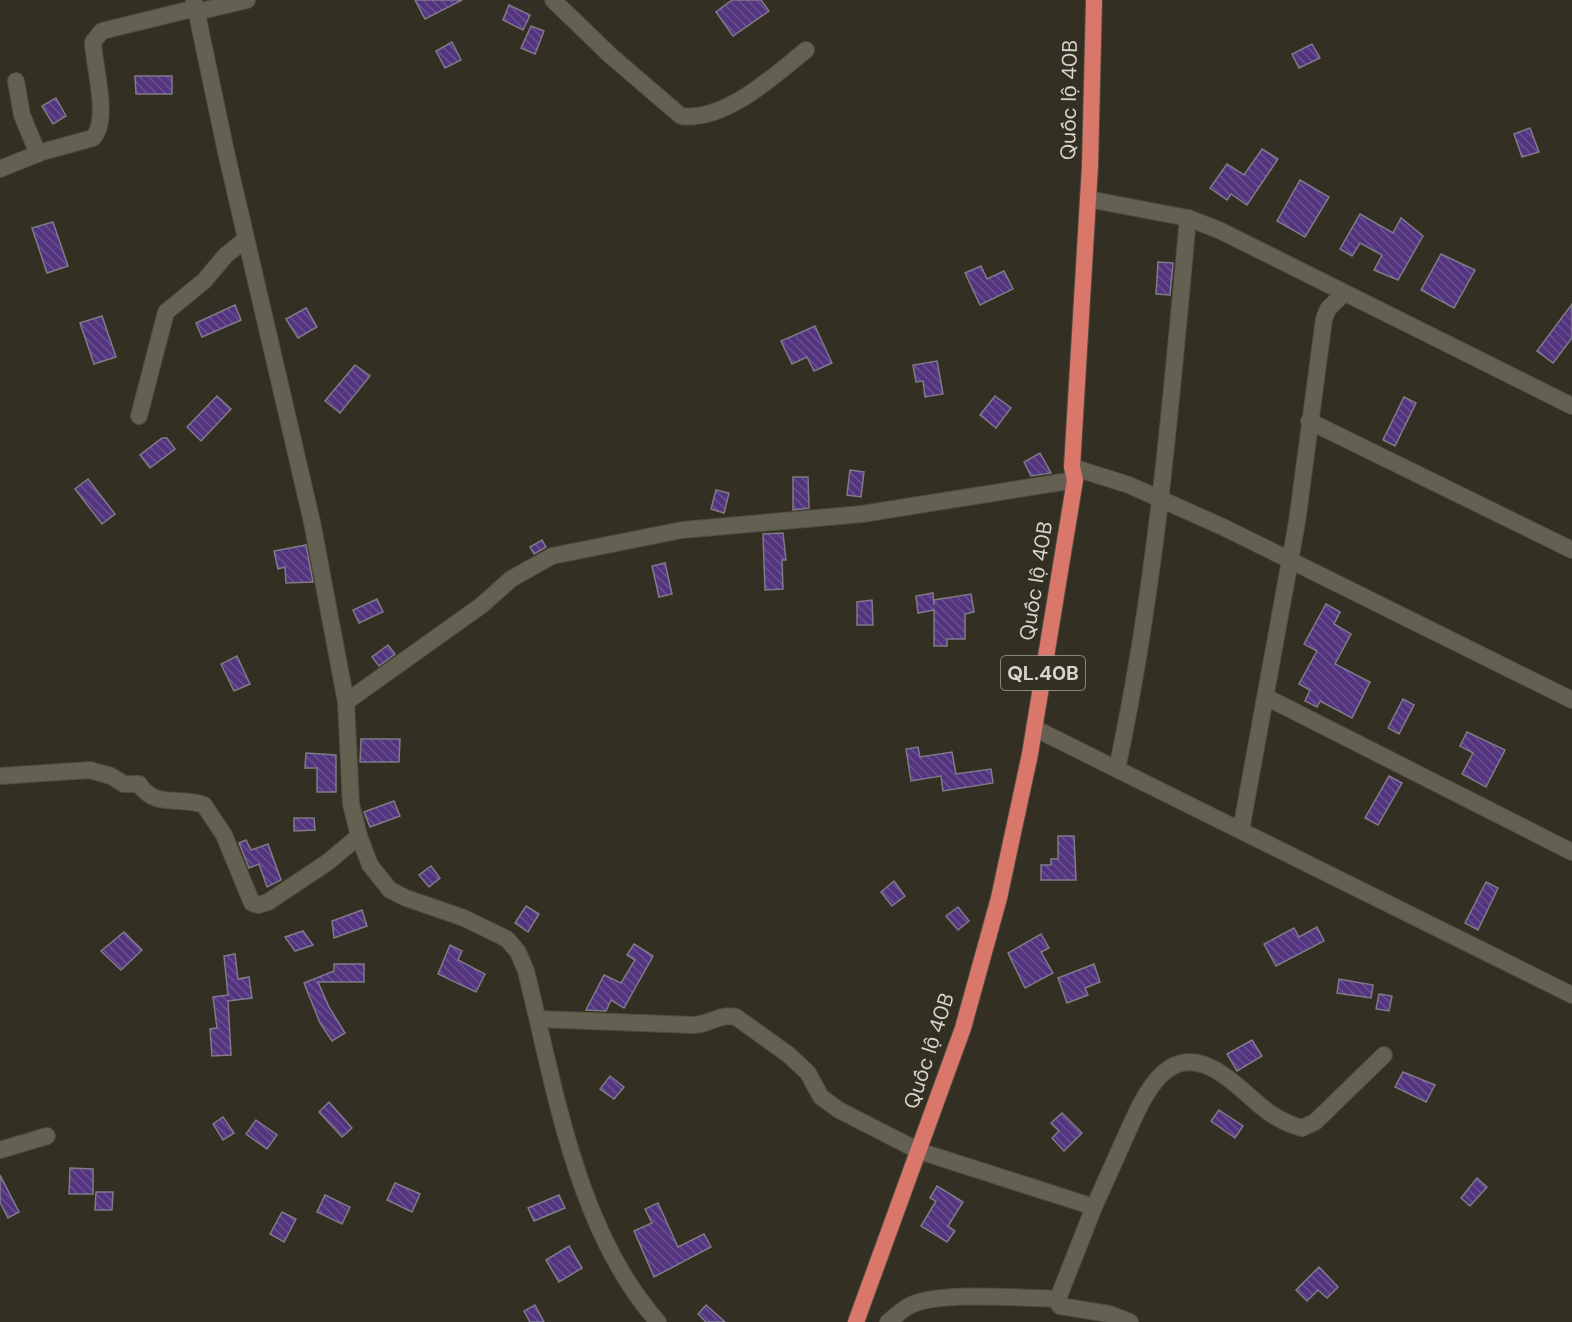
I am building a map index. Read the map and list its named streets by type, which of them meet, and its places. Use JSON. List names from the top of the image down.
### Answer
{
  "streets": {
    "highway": ["Quốc lộ 40B", "QL.40B"]
  }
}
